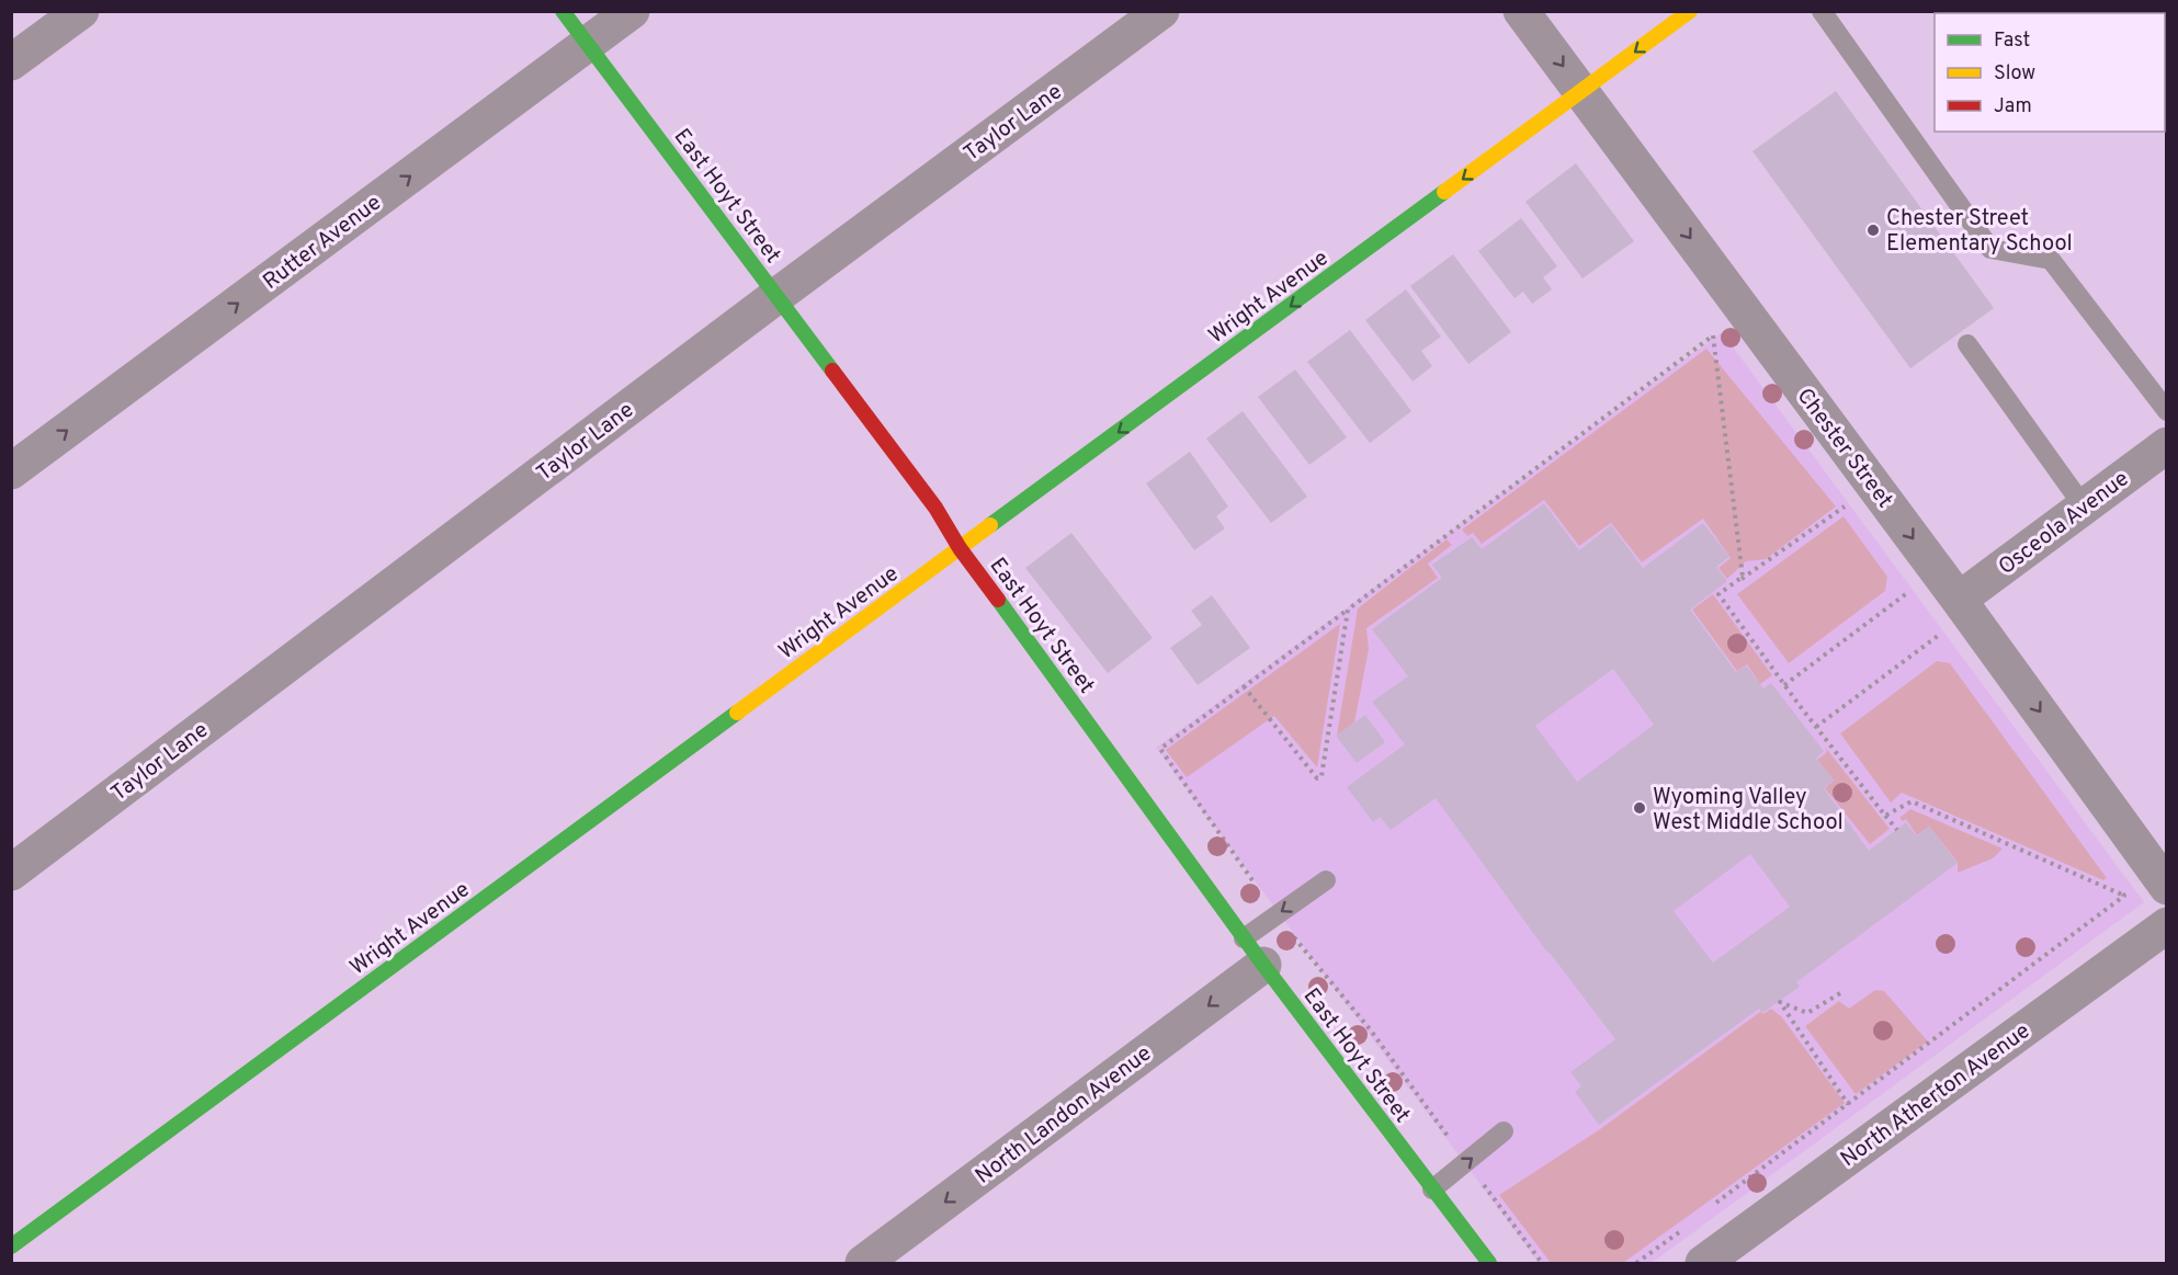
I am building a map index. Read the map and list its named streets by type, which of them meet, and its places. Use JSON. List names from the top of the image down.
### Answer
{
  "streets": {
    "street": [
      "Taylor Lane",
      "East Hoyt Street",
      "Rutter Avenue",
      "Wright Avenue",
      "Chester Street",
      "Osceola Avenue",
      "North Atherton Avenue",
      "North Landon Avenue"
    ]
  },
  "crossings": [
    ["Taylor Lane", "East Hoyt Street"],
    ["East Hoyt Street", "Rutter Avenue"],
    ["East Hoyt Street", "Wright Avenue"],
    ["East Hoyt Street", "North Landon Avenue"],
    ["Wright Avenue", "Chester Street"],
    ["Chester Street", "Osceola Avenue"]
  ],
  "one_way": [
    "Rutter Avenue",
    "Wright Avenue",
    "Chester Street",
    "North Landon Avenue"
  ],
  "places": ["Chester Street Elementary School", "Wyoming Valley West Middle School"],
  "legend": ["Fast", "Slow", "Jam"]
}
